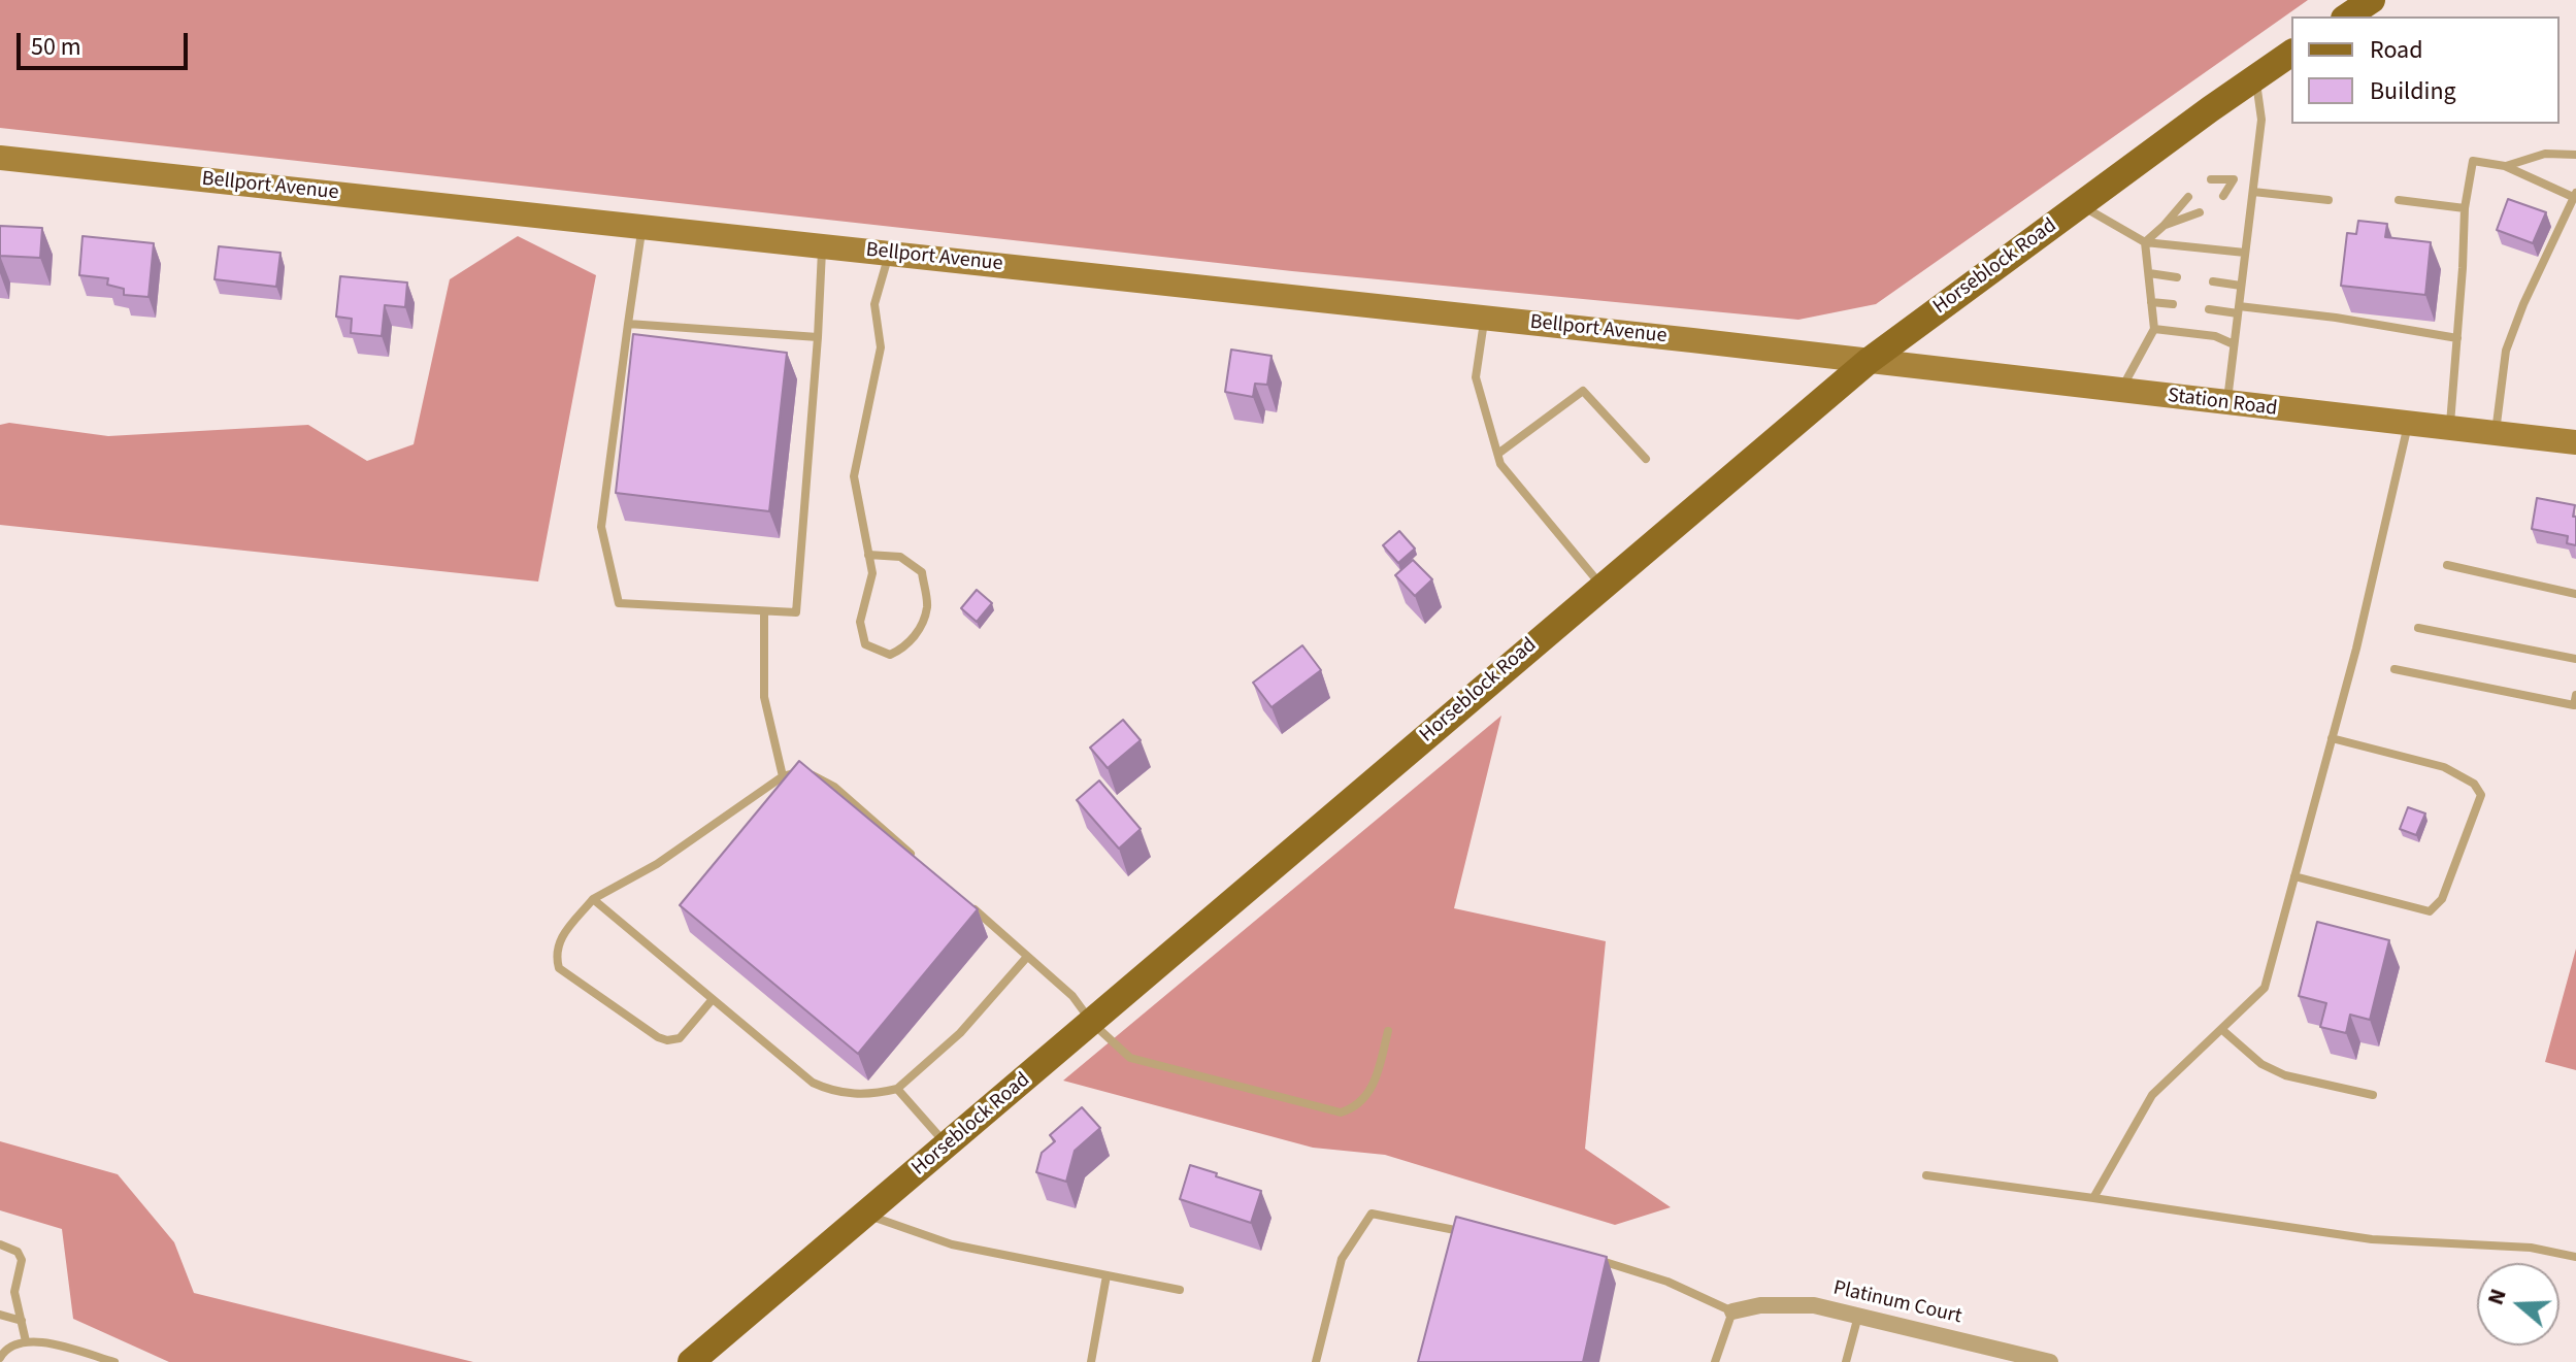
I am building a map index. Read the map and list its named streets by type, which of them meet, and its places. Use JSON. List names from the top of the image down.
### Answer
{
  "streets": {
    "main road": ["Bellport Avenue", "Horseblock Road", "Station Road"],
    "street": ["Platinum Court"]
  },
  "crossings": [
    ["Bellport Avenue", "Horseblock Road"],
    ["Bellport Avenue", "Station Road"],
    ["Horseblock Road", "Station Road"]
  ],
  "legend": ["Road", "Building"],
  "scale_bar": "50 m",
  "north": "left"
}
